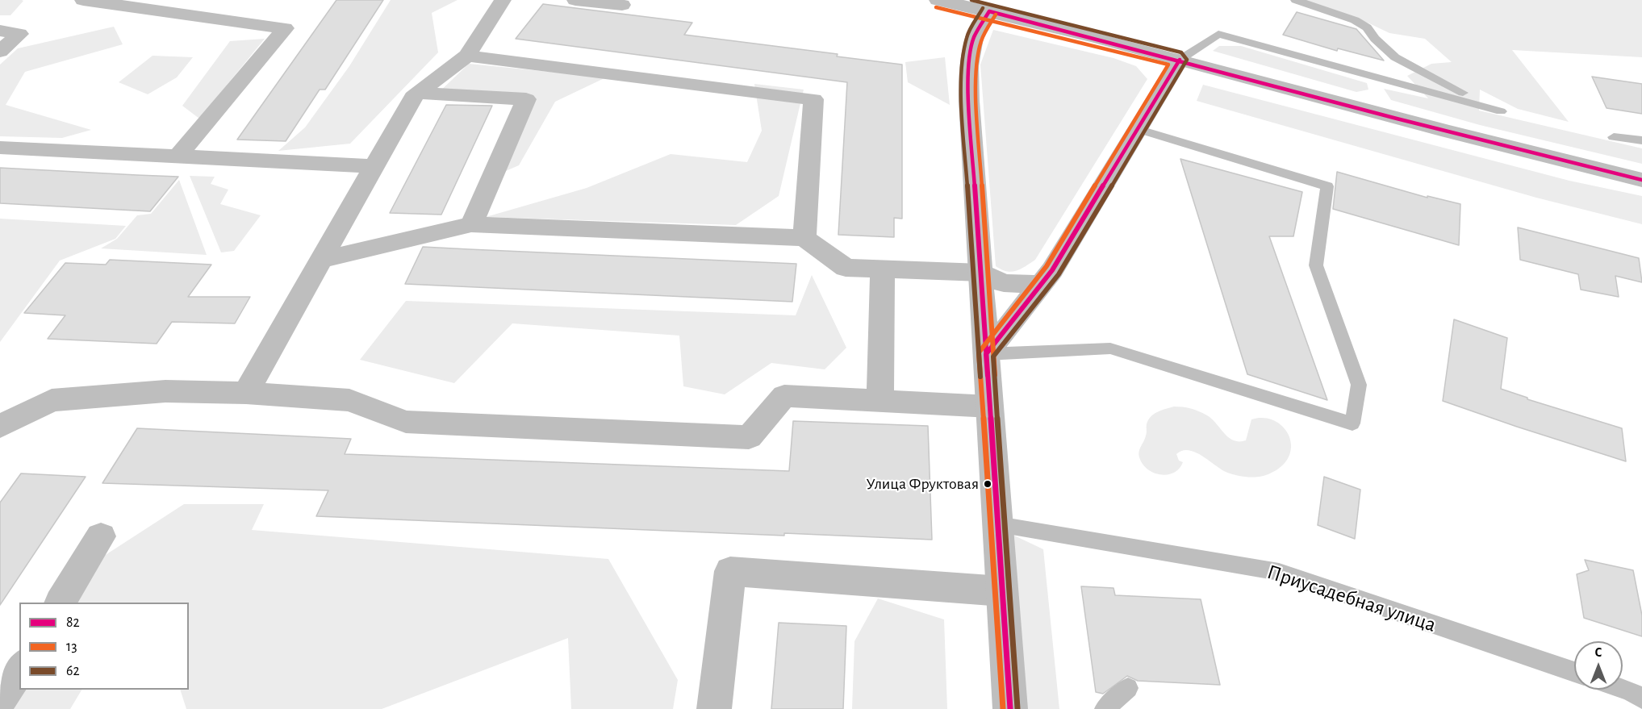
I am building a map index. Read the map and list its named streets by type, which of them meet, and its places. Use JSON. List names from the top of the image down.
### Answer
{
  "streets": {
    "lane": ["Приусадебная улица"]
  },
  "places": ["Улица Фруктовая"],
  "lines": ["transit line 62", "transit line 13", "transit line 82"],
  "legend": ["82", "13", "62"],
  "north": "top"
}
